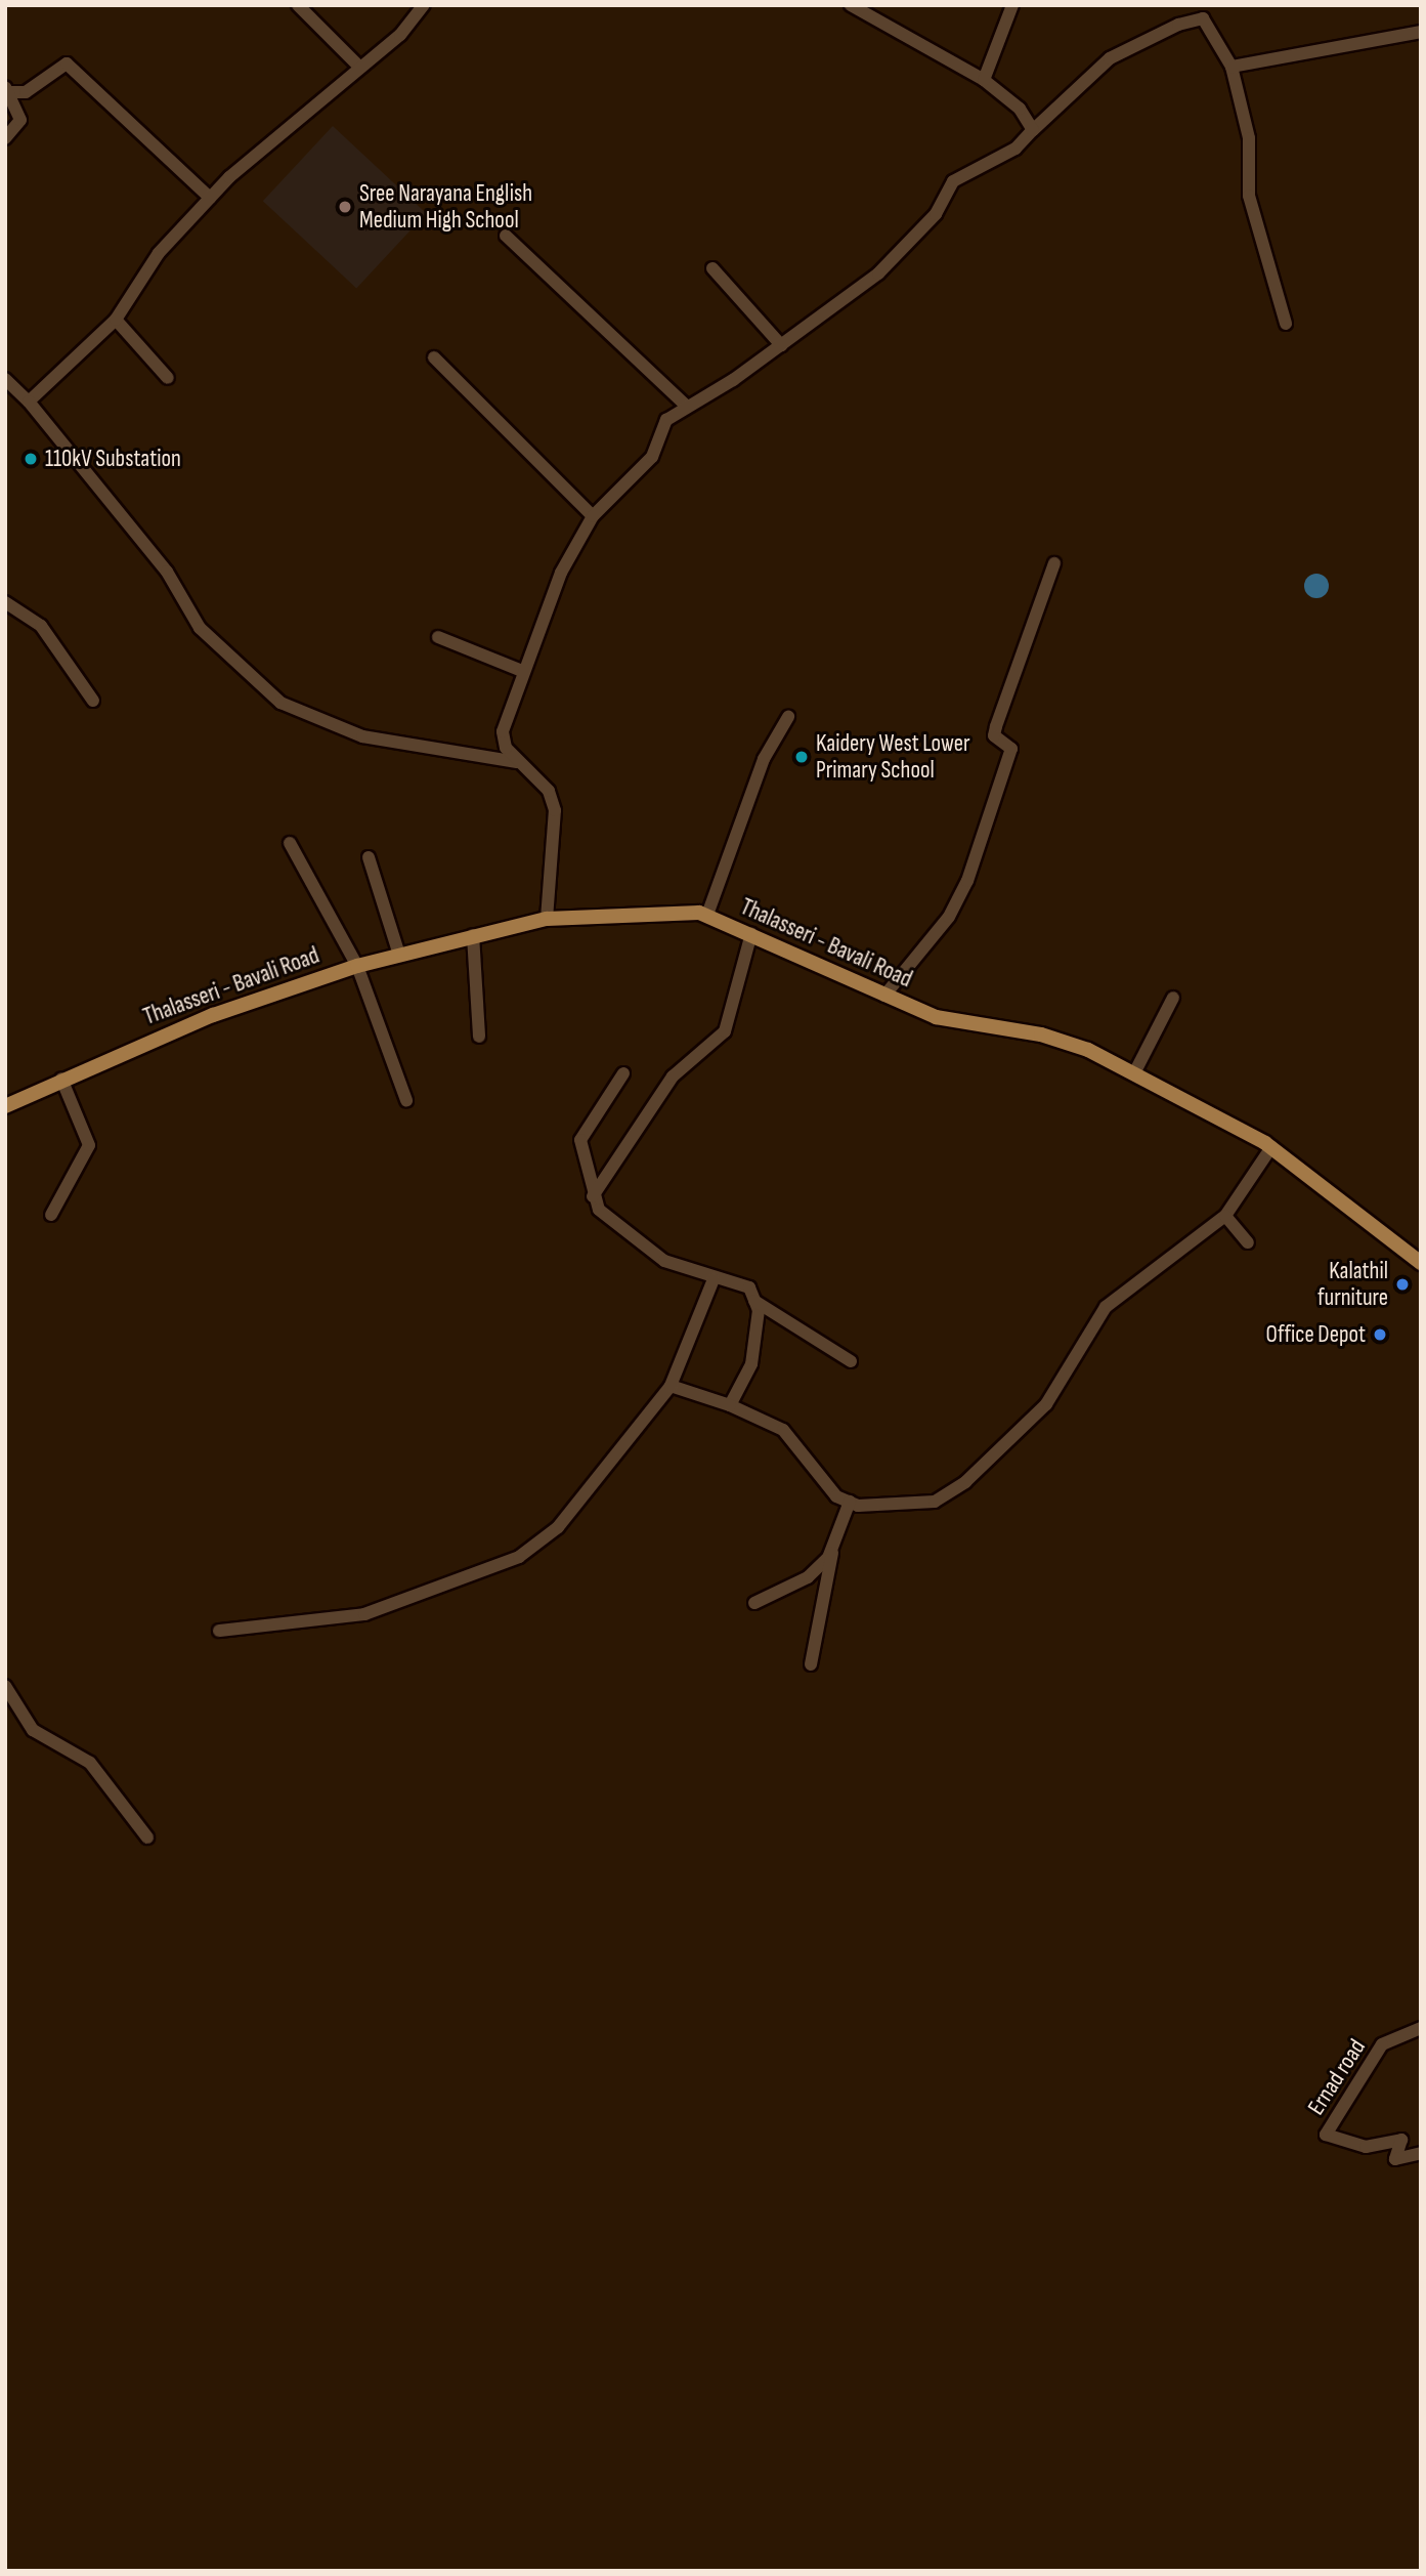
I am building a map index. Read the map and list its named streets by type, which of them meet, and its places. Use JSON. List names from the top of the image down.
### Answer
{
  "streets": {
    "main road": ["Thalasseri - Bavali Road"],
    "street": ["Ernad road"]
  },
  "places": [
    "Sree Narayana English Medium High School",
    "110kV Substation",
    "Kaidery West Lower Primary School",
    "Kalathil furniture",
    "Office Depot"
  ]
}
